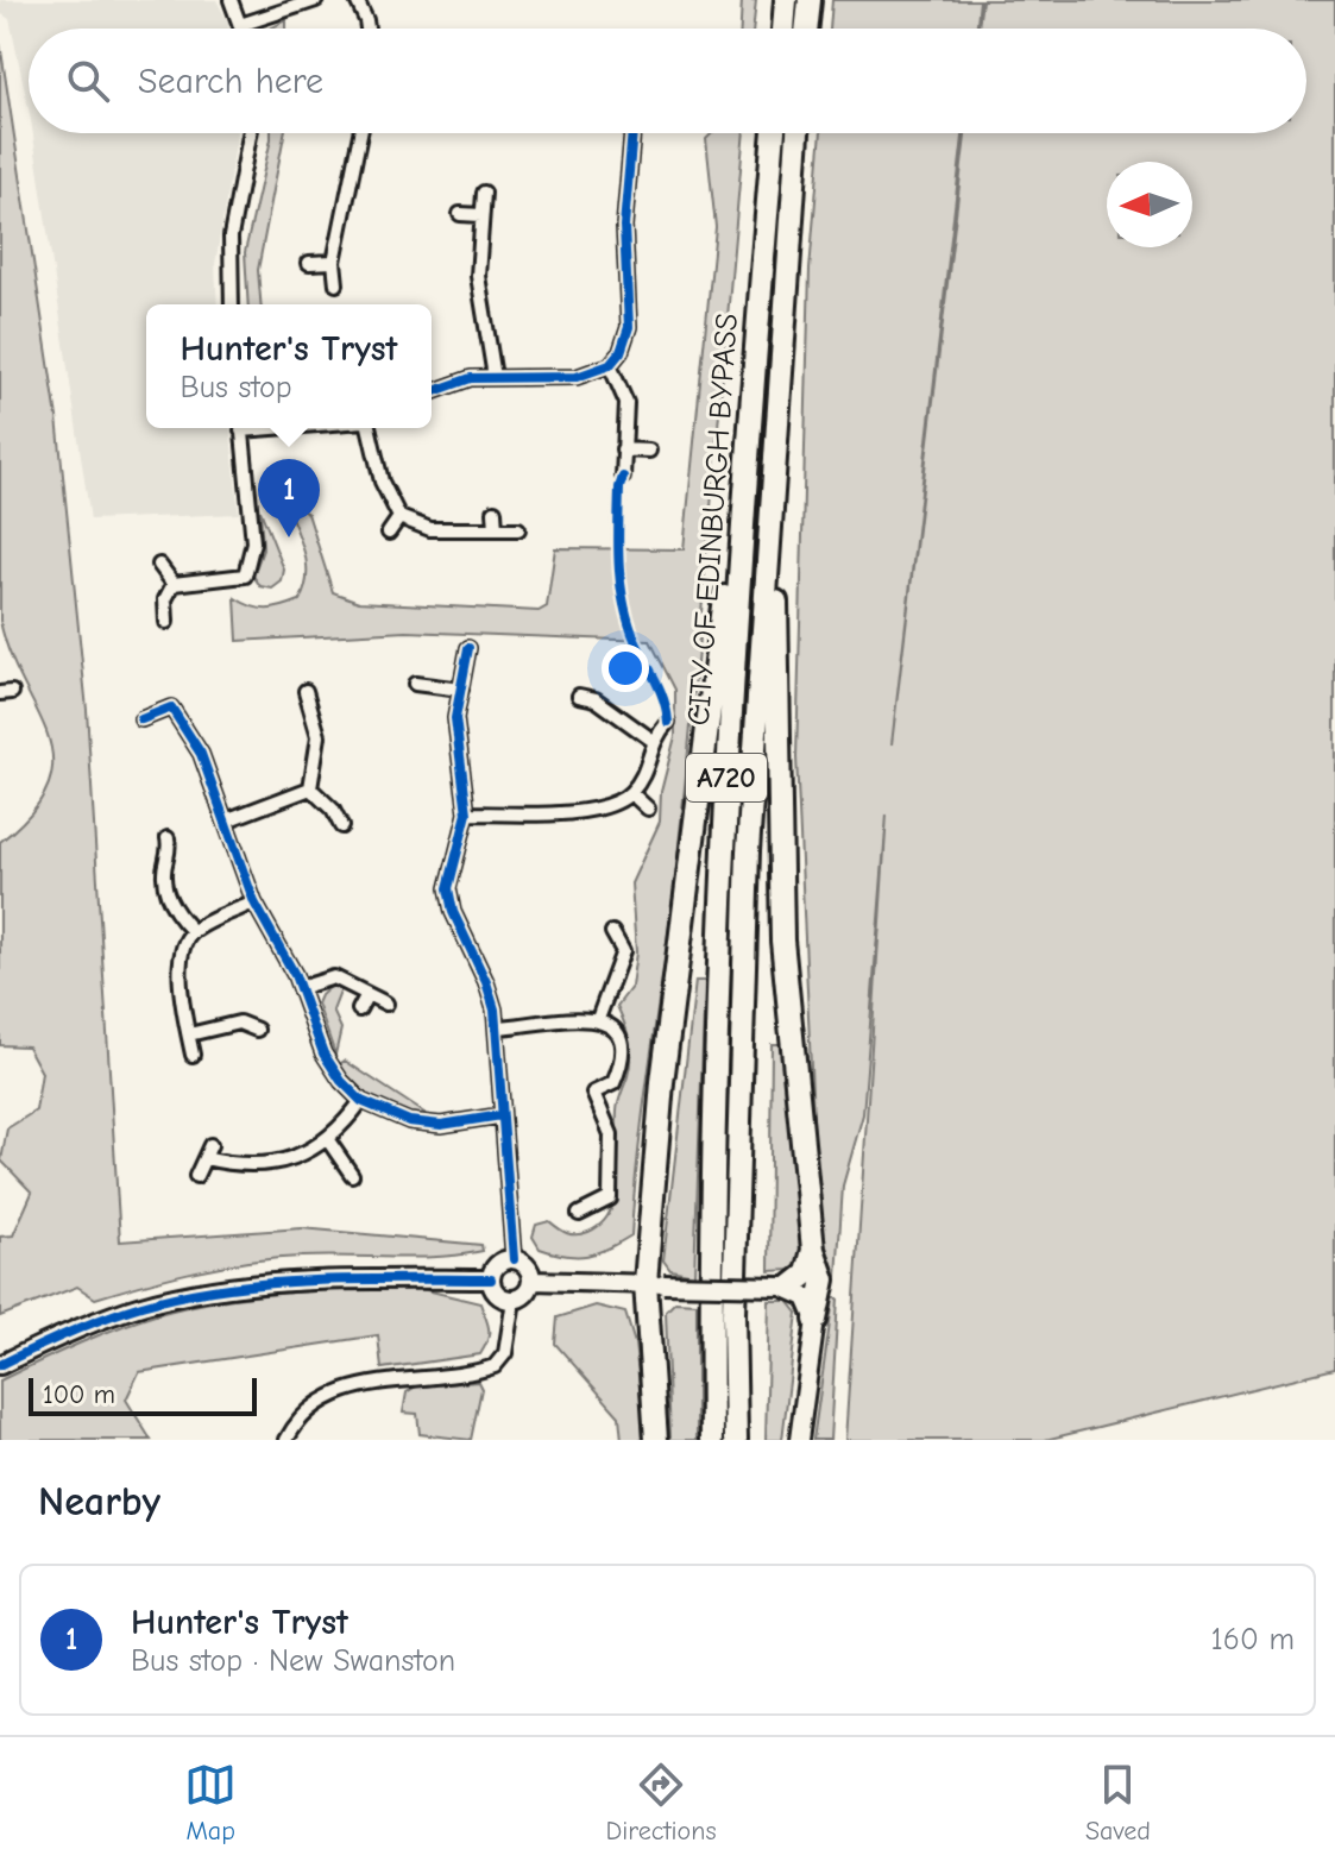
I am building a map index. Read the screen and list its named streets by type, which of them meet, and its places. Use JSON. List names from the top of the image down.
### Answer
{
  "streets": {
    "highway": ["CITY OF EDINBURGH BYPASS", "A720"]
  },
  "scale_bar": "100 m",
  "north": "left",
  "page": {
    "search": "Search here",
    "popup": ["Hunter's Tryst", "Bus stop"],
    "pins": "1",
    "scale": "100 m",
    "heading": "Nearby",
    "list": [
      {
        "mark": "1",
        "name": "Hunter's Tryst",
        "note": "Bus stop · New Swanston",
        "value": "160 m"
      }
    ],
    "nav": ["Map", "Directions", "Saved"]
  }
}
